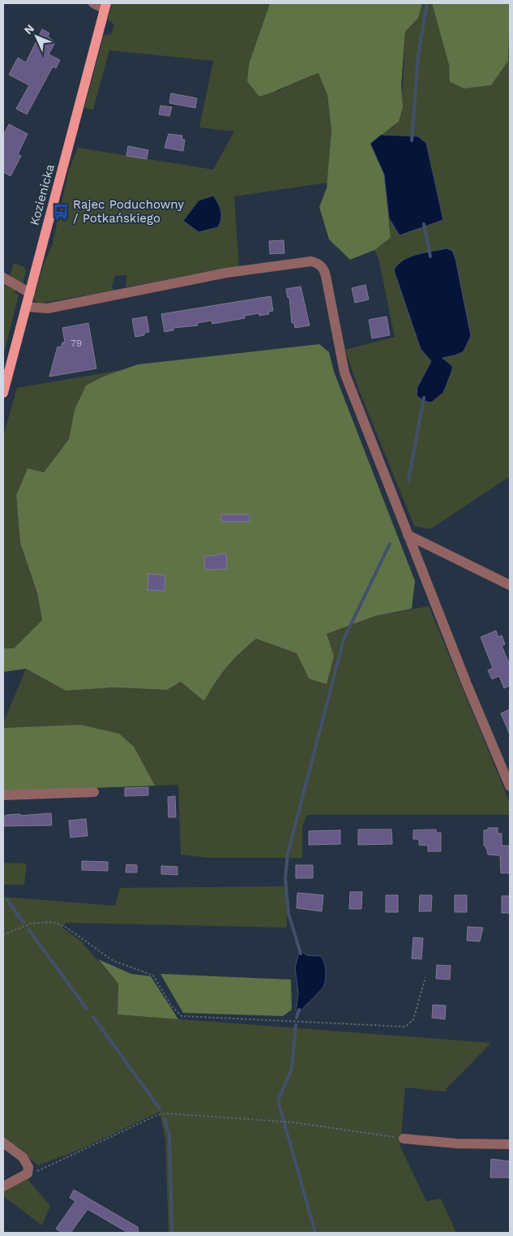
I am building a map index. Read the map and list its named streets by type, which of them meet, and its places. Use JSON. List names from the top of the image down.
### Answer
{
  "streets": {
    "main road": ["Kozienicka"]
  },
  "places": {
    "bus stop": ["Rajec Poduchowny / Potkańskiego"]
  },
  "house_numbers": ["79"],
  "north": "top left"
}
